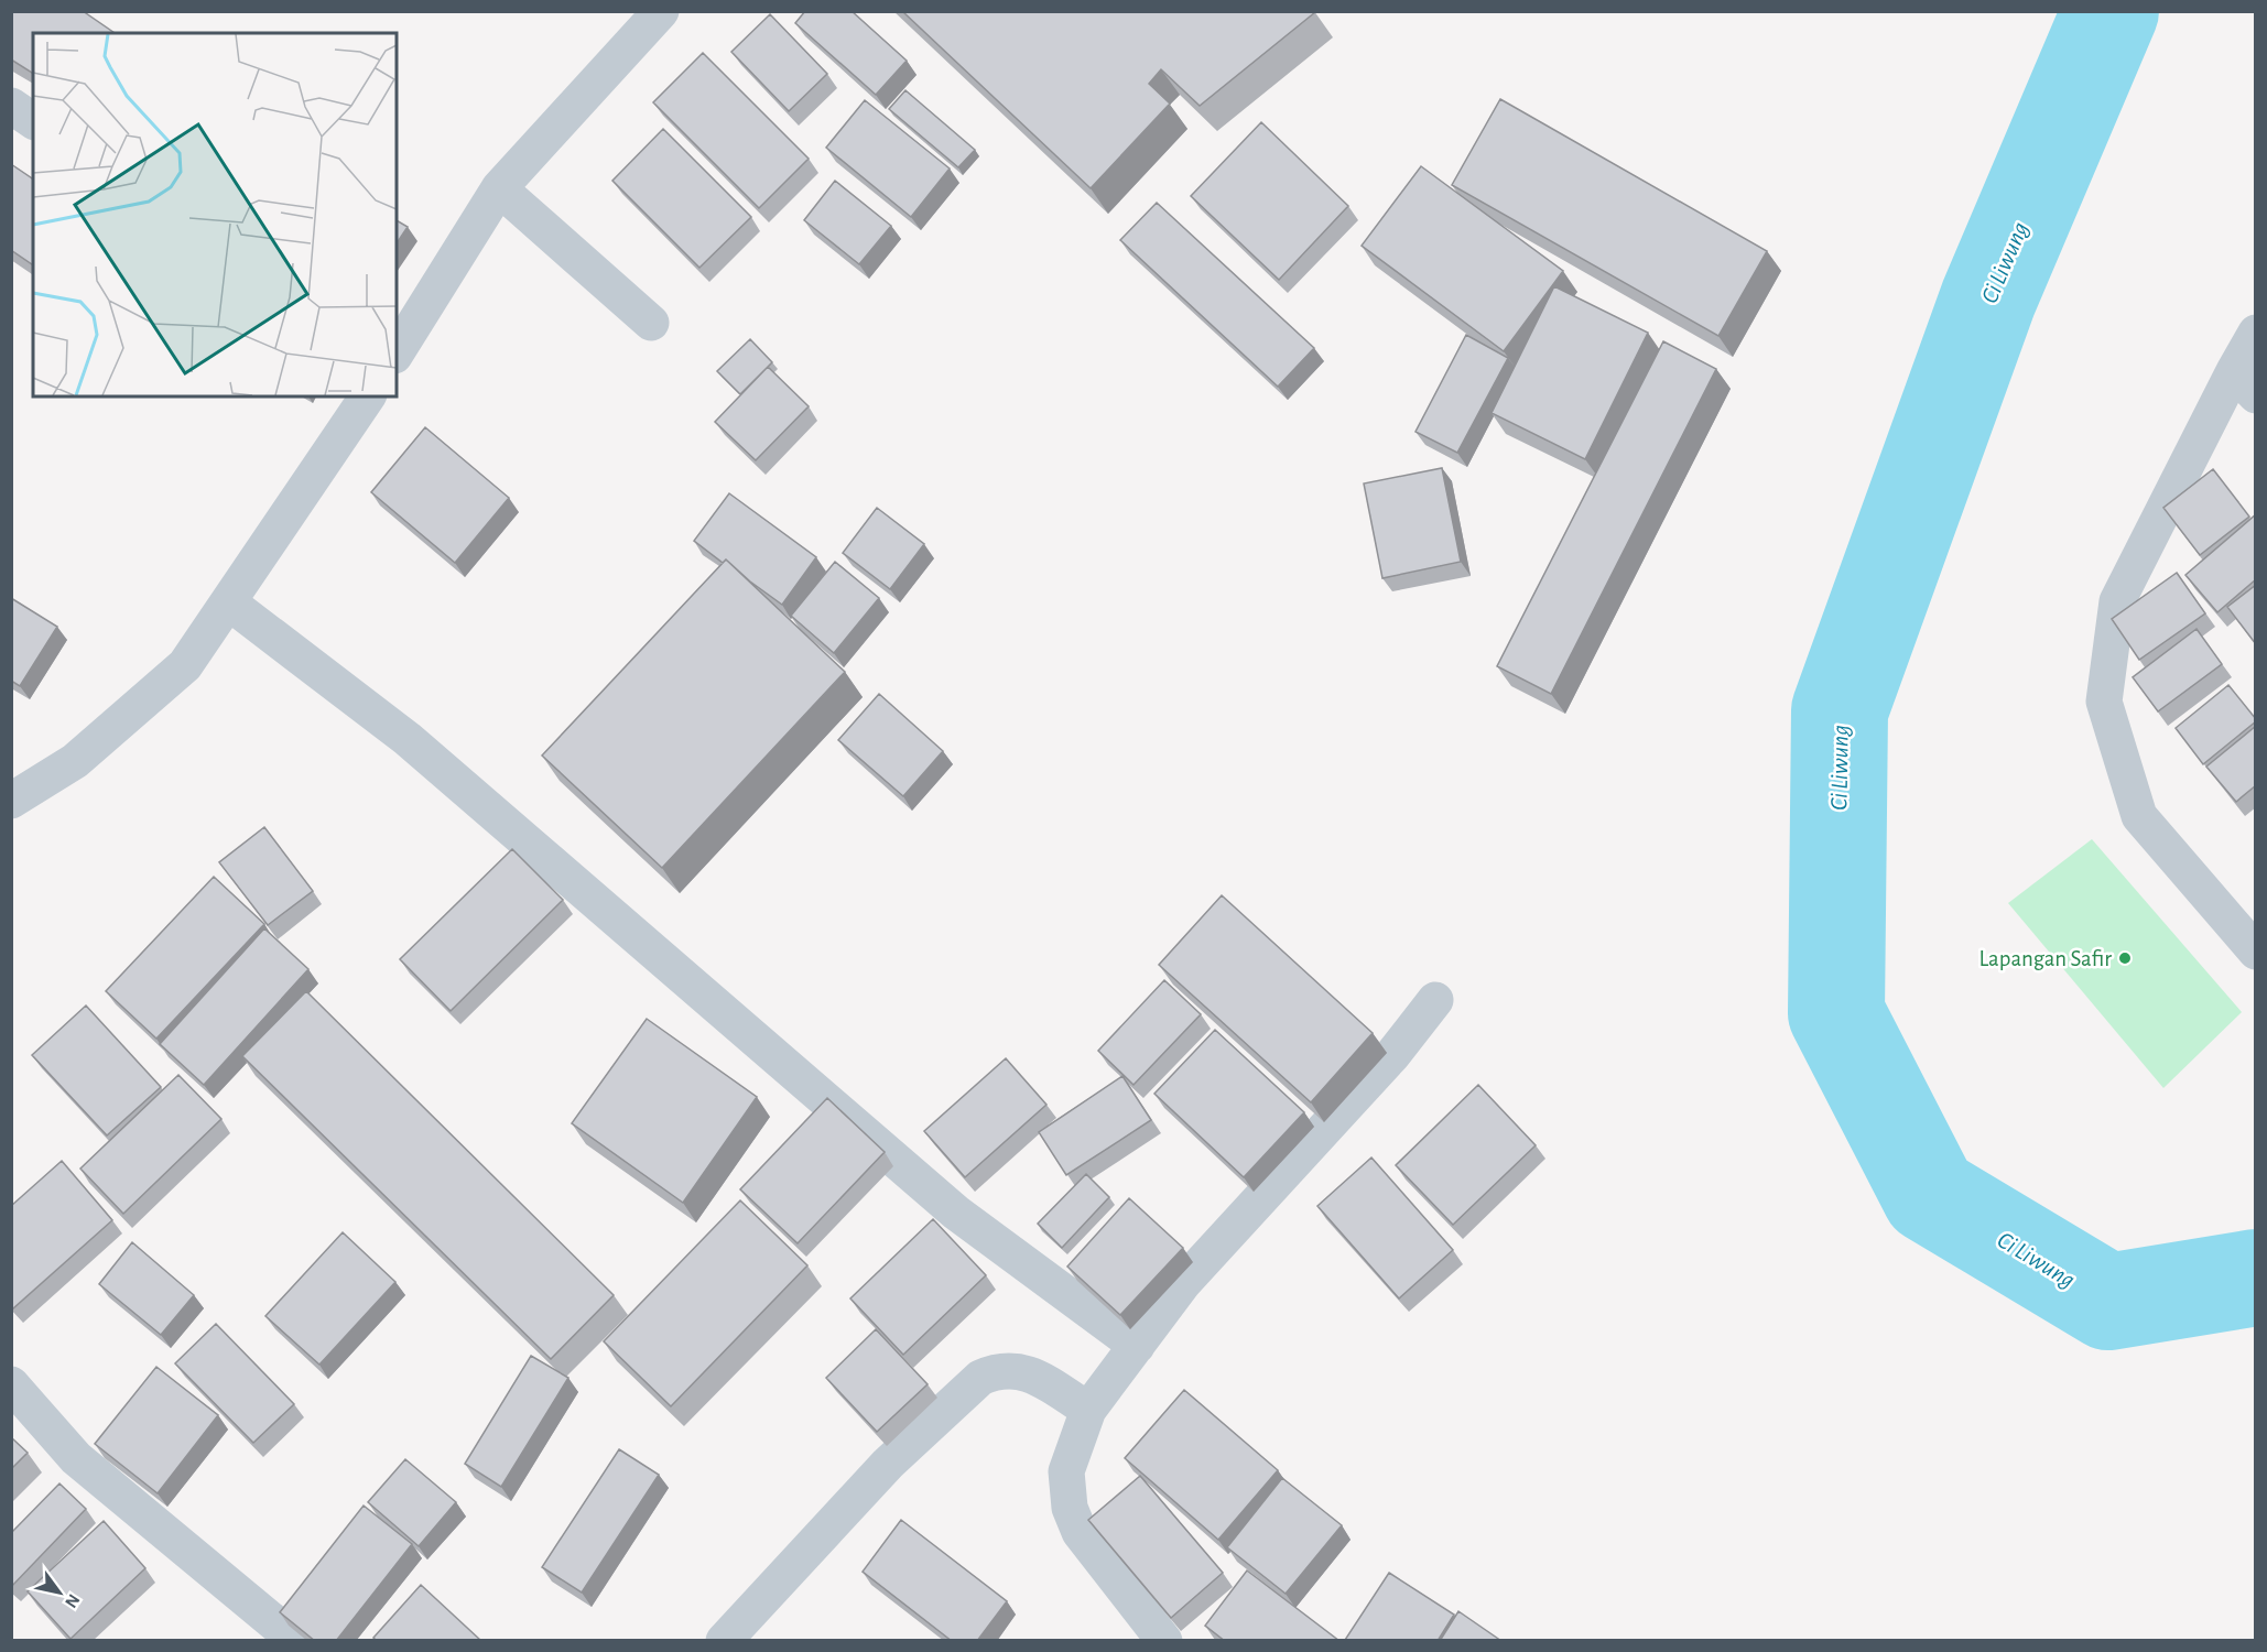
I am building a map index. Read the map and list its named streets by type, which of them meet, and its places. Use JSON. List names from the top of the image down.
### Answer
{
  "water": ["Ci Liwung"],
  "places": ["Lapangan Safir"],
  "north": "bottom right"
}
